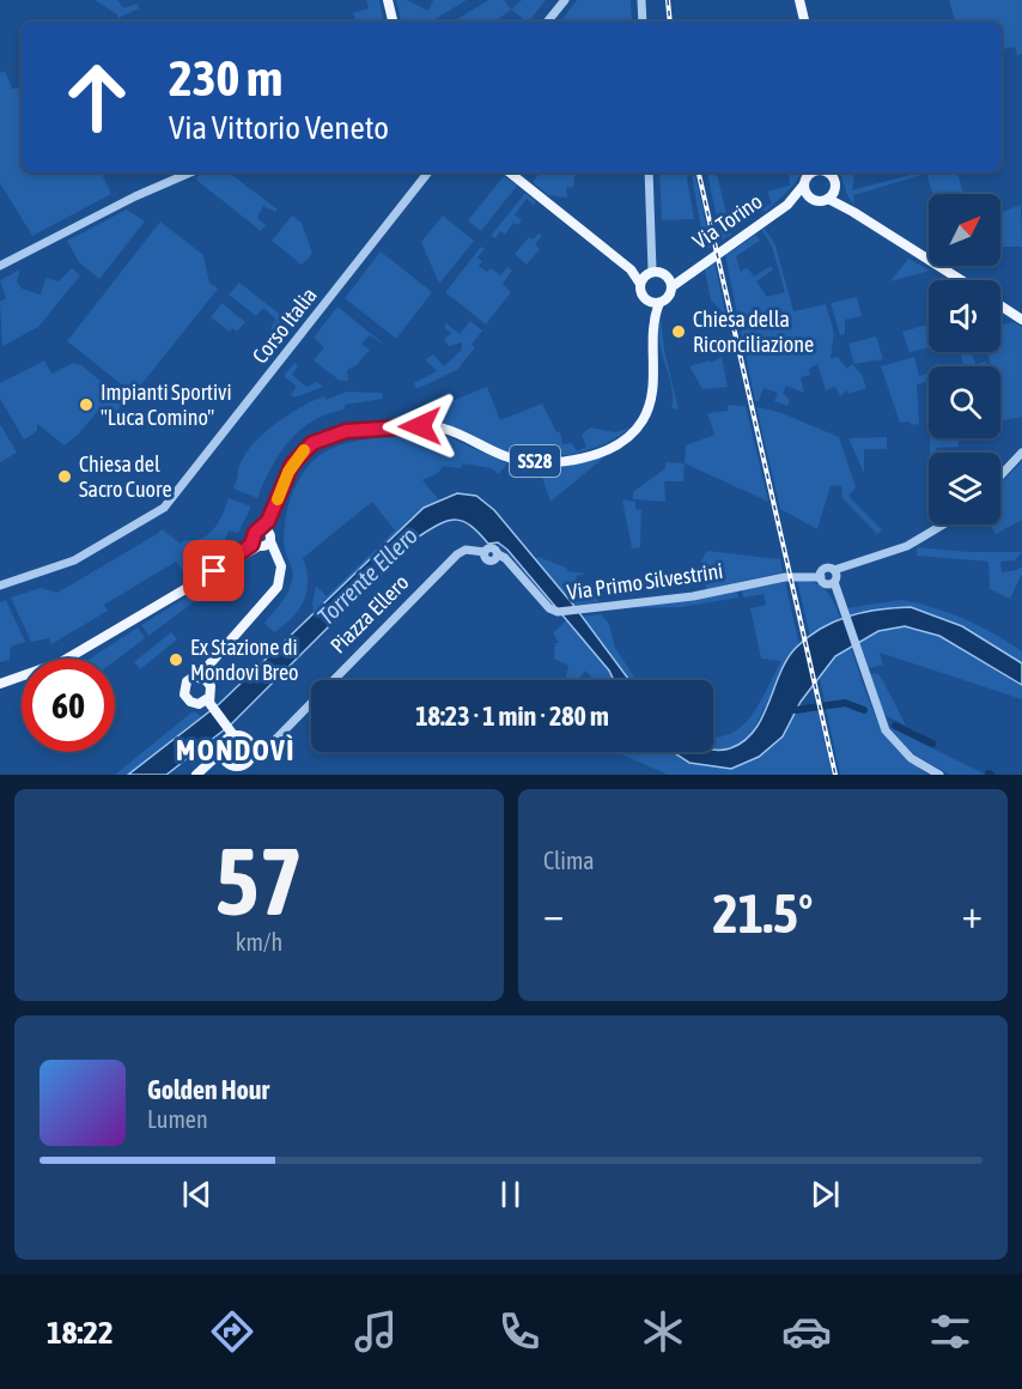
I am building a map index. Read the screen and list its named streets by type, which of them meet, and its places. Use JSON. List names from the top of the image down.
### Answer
{
  "streets": {
    "main road": ["Via Torino", "SS28", "Piazza Ellero"],
    "street": ["Corso Italia", "Via Primo Silvestrini"]
  },
  "crossings": [
    ["Via Primo Silvestrini", "Piazza Ellero"]
  ],
  "districts": ["MONDOVÌ"],
  "water": ["Torrente Ellero"],
  "places": [
    "Chiesa della Riconciliazione",
    "Impianti Sportivi \"Luca Comino\"",
    "Chiesa del Sacro Cuore",
    "Ex Stazione di Mondovì Breo"
  ],
  "north": "top right",
  "page": {
    "turn": ["230 m", "Via Vittorio Veneto"],
    "limit": "60",
    "trip": "18:23 · 1 min · 280 m",
    "tile": [
      ["57", "km/h"],
      "Clima"
    ],
    "heat": ["−", "21.5°", "+"],
    "song": ["Golden Hour", "Lumen"],
    "tabs": "18:22"
  }
}
